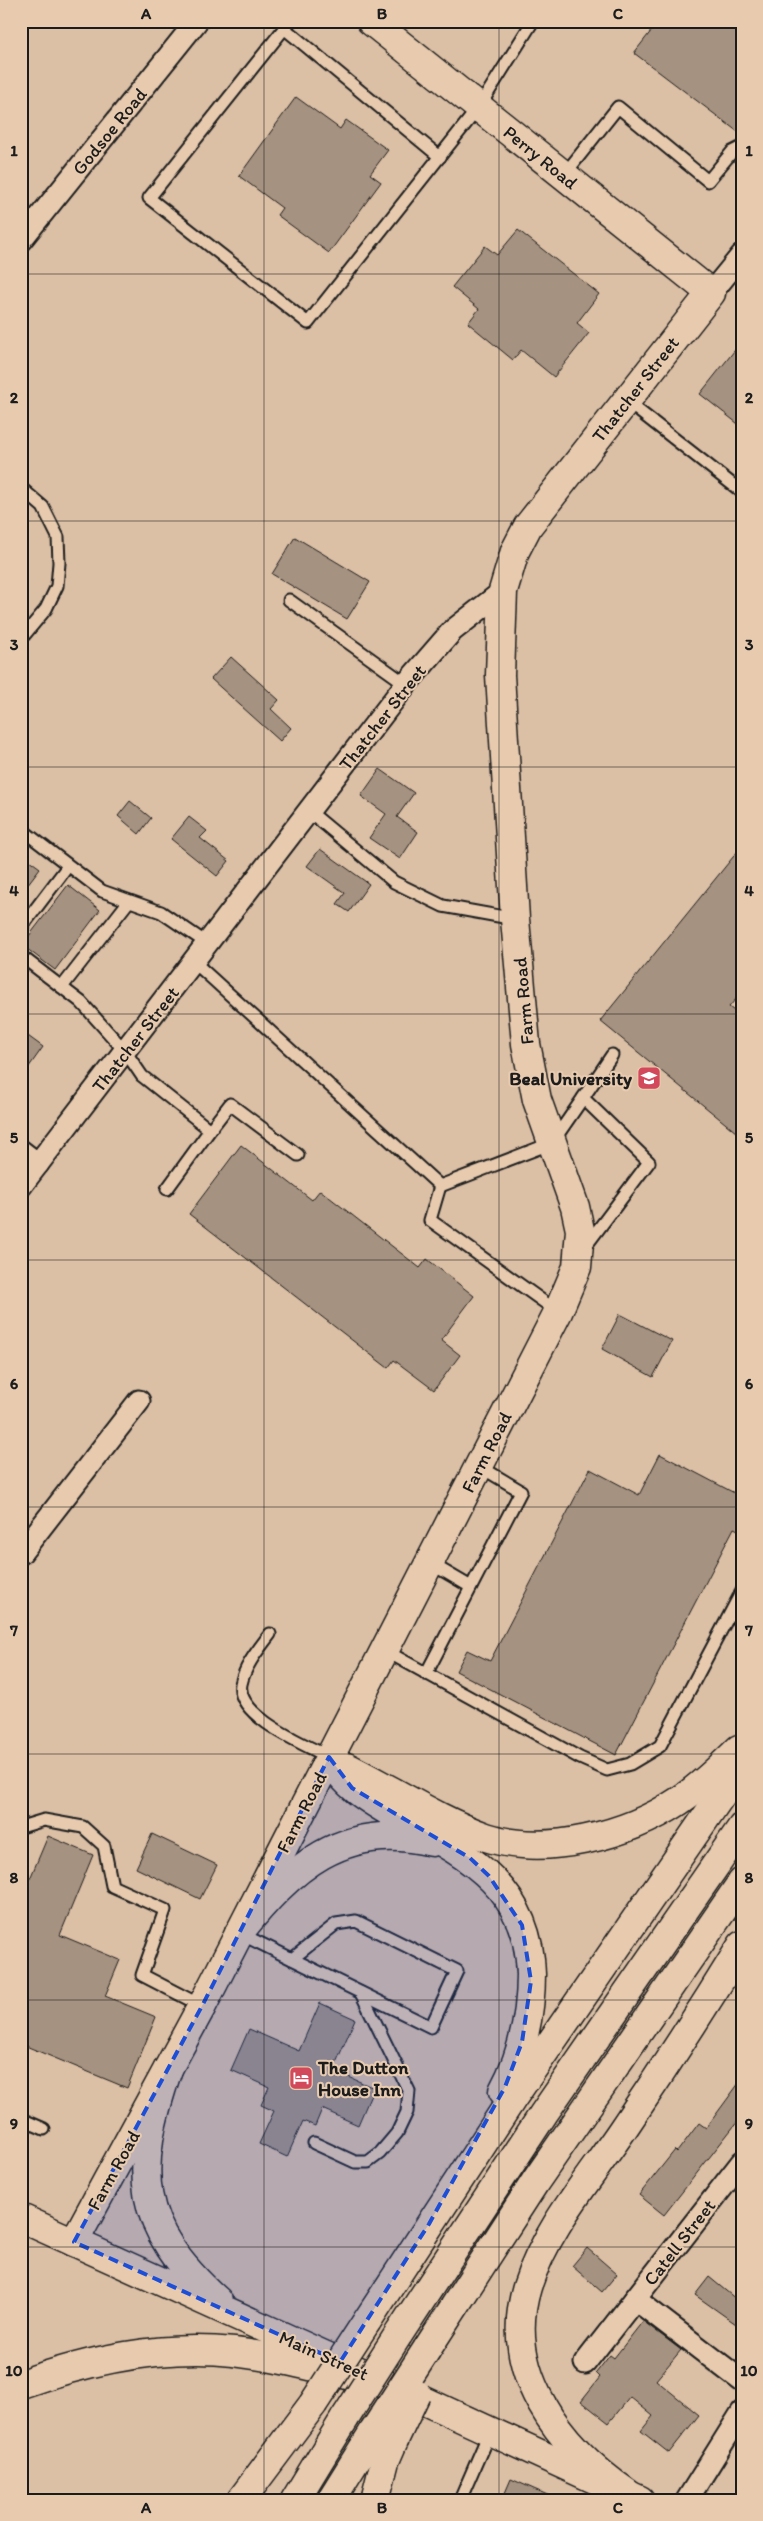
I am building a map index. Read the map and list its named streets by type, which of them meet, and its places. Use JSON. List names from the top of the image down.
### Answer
{
  "streets": {
    "main road": [
      "Perry Road",
      "Thatcher Street",
      "Farm Road",
      "Main Street"
    ],
    "street": ["Godsoe Road", "Catell Street"]
  },
  "crossings": [
    ["Perry Road", "Thatcher Street"],
    ["Thatcher Street", "Farm Road"],
    ["Farm Road", "Main Street"]
  ],
  "places": {
    "school or university": ["Beal University"],
    "hotel": ["The Dutton House Inn"]
  },
  "grid": {
    "columns": ["A", "B", "C"],
    "rows": [
      "1",
      "2",
      "3",
      "4",
      "5",
      "6",
      "7",
      "8",
      "9",
      "10"
    ]
  }
}
